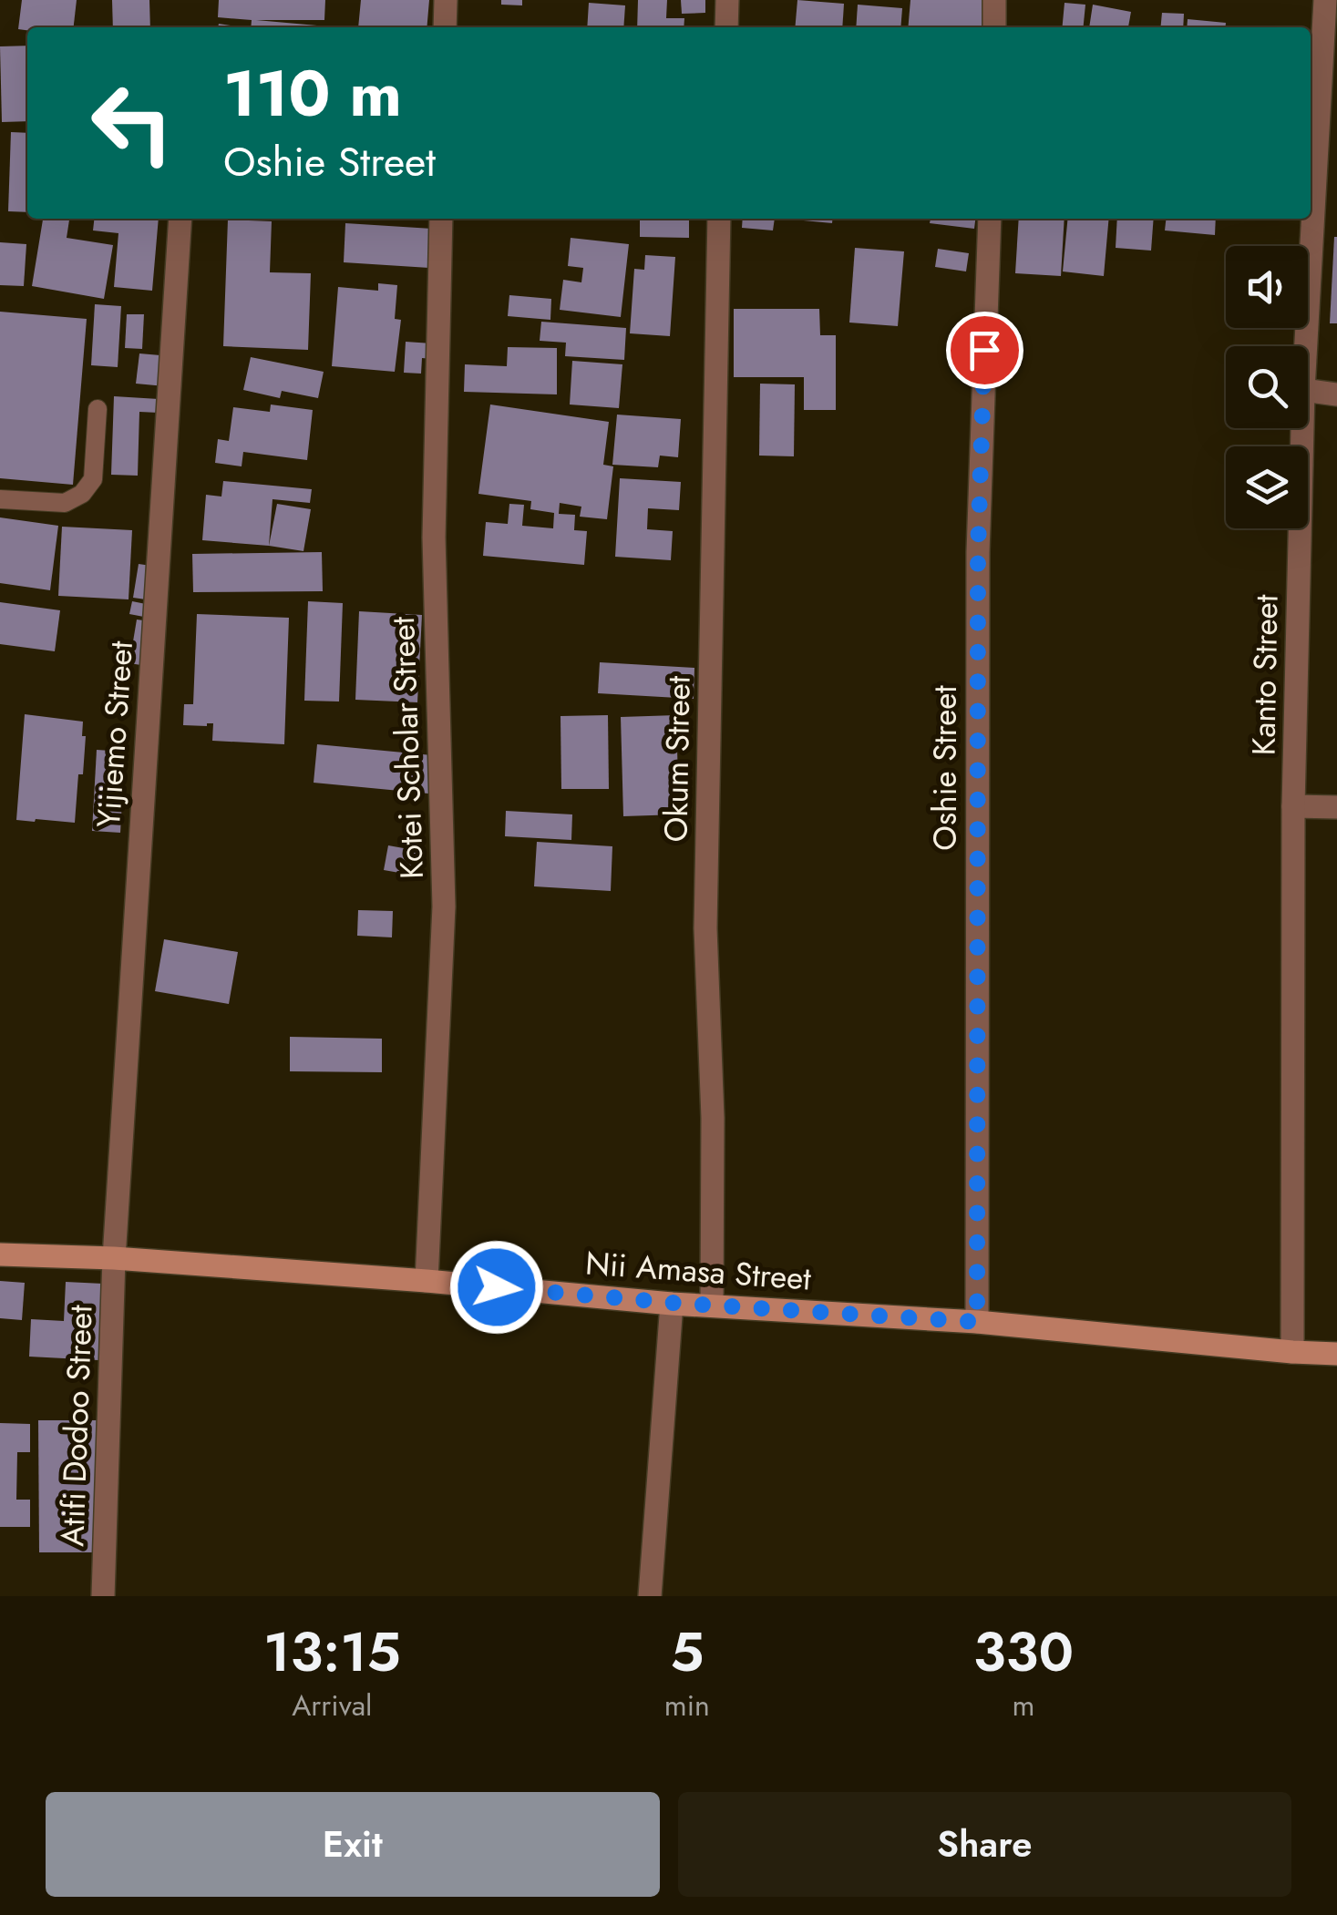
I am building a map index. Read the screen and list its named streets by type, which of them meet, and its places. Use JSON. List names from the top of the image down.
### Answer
{
  "streets": {
    "street": [
      "Kanto Street",
      "Yijiemo Street",
      "Kotei Scholar Street",
      "Okum Street",
      "Oshie Street",
      "Nii Amasa Street",
      "Atifi Dodoo Street"
    ]
  },
  "crossings": [
    ["Kanto Street", "Nii Amasa Street"],
    ["Yijiemo Street", "Nii Amasa Street"],
    ["Yijiemo Street", "Atifi Dodoo Street"],
    ["Kotei Scholar Street", "Nii Amasa Street"],
    ["Okum Street", "Nii Amasa Street"],
    ["Oshie Street", "Nii Amasa Street"],
    ["Nii Amasa Street", "Atifi Dodoo Street"]
  ],
  "page": {
    "turn": ["110 m", "Oshie Street"],
    "eta": [
      "13:15",
      "Arrival",
      "5",
      "min",
      "330",
      "m"
    ],
    "buttons": ["Exit", "Share"]
  }
}
